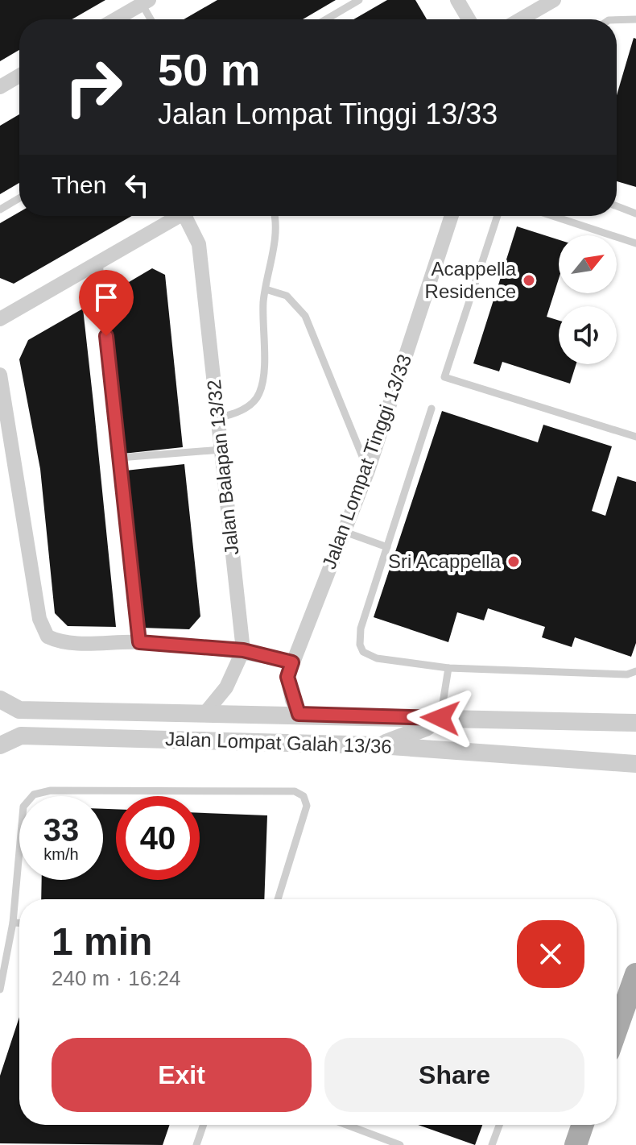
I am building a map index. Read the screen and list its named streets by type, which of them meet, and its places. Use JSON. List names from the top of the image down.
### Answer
{
  "streets": {
    "street": ["Jalan Lompat Tinggi 13/33", "Jalan Balapan 13/32", "Jalan Lompat Galah 13/36"]
  },
  "crossings": [
    ["Jalan Lompat Tinggi 13/33", "Jalan Lompat Galah 13/36"]
  ],
  "places": ["Acappella Residence", "Sri Acappella"],
  "north": "top right",
  "page": {
    "turn": ["50 m", "Jalan Lompat Tinggi 13/33"],
    "then": "Then",
    "speed": "33 km/h",
    "limit": "40",
    "heading": ["1 min", "240 m · 16:24"],
    "buttons": ["Exit", "Share"]
  }
}
